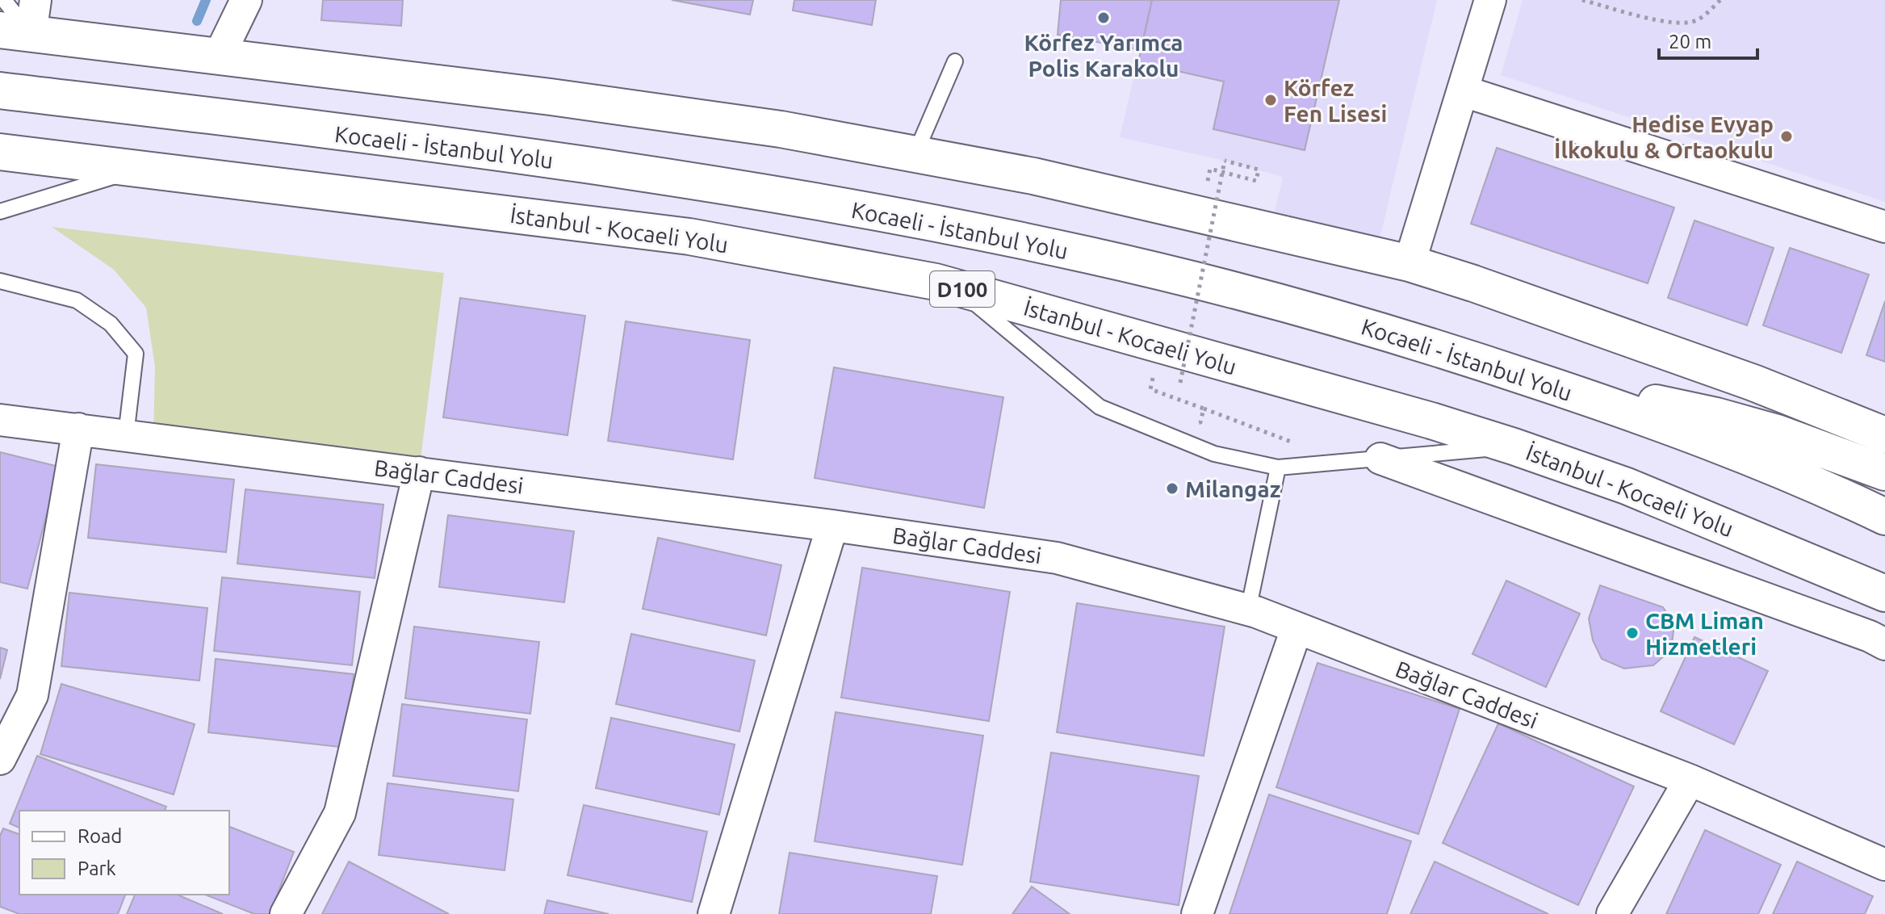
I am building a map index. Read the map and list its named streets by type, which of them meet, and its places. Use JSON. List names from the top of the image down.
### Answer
{
  "streets": {
    "main road": ["Kocaeli - İstanbul Yolu", "İstanbul - Kocaeli Yolu", "D100"],
    "street": ["Bağlar Caddesi"]
  },
  "places": [
    "Körfez Yarımca Polis Karakolu",
    "Körfez Fen Lisesi",
    "Hedise Evyap İlkokulu & Ortaokulu",
    "Milangaz",
    "CBM Liman Hizmetleri"
  ],
  "legend": ["Road", "Park"],
  "scale_bar": "20 m"
}
